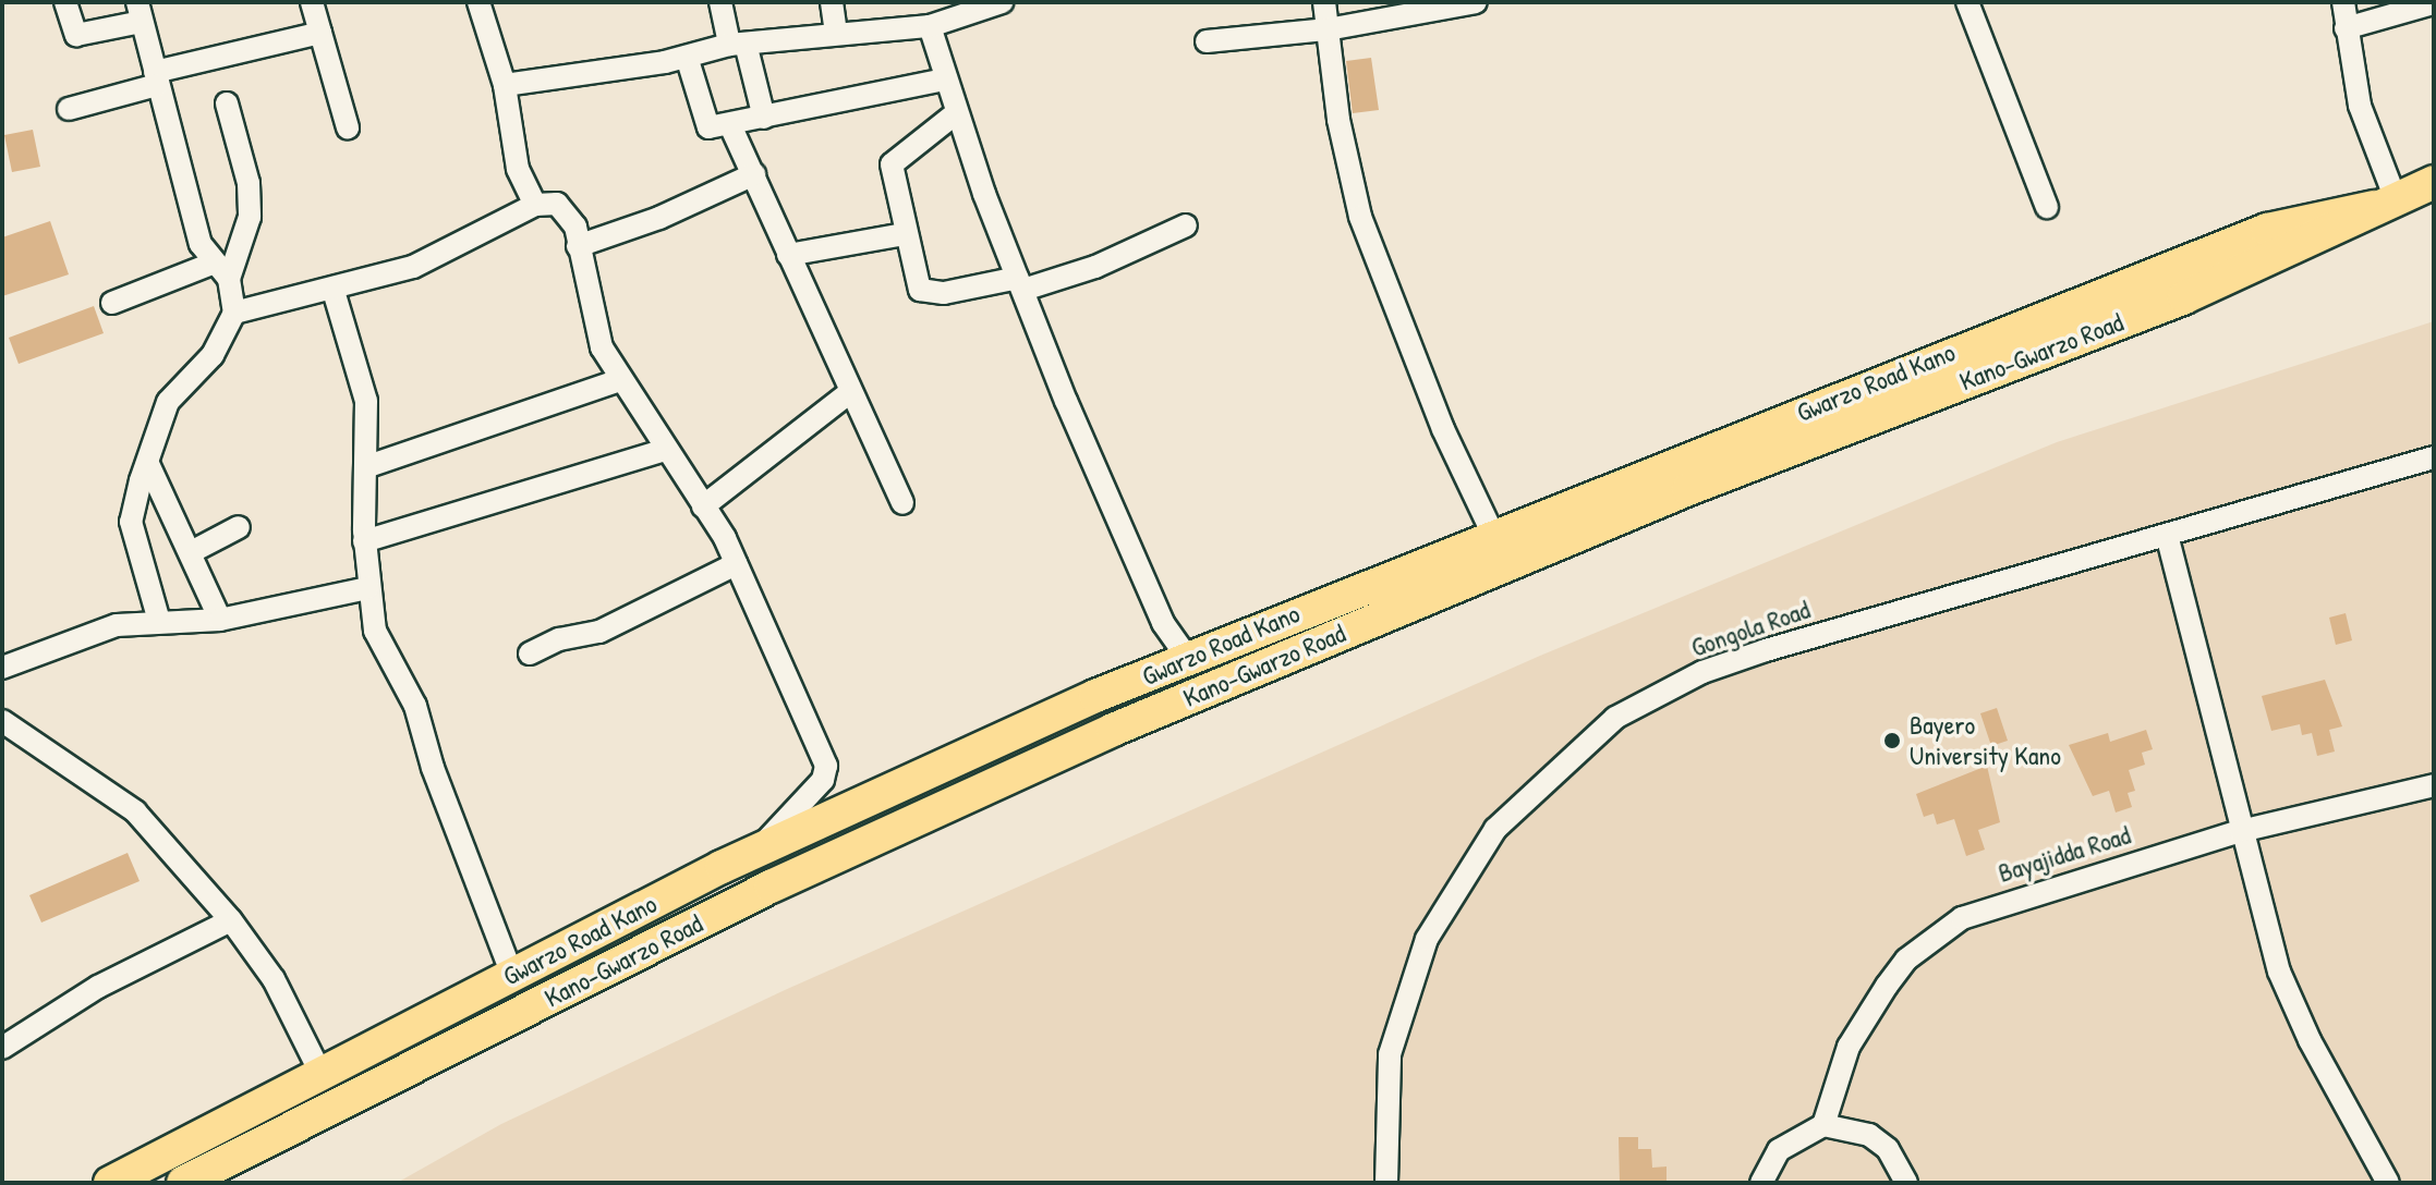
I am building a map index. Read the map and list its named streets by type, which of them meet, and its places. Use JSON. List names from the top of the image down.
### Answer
{
  "streets": {
    "main road": ["Kano-Gwarzo Road", "Gwarzo Road Kano"],
    "street": ["Gongola Road", "Bayajidda Road"]
  },
  "crossings": [
    ["Kano-Gwarzo Road", "Gwarzo Road Kano"]
  ],
  "places": ["Bayero University Kano"]
}
